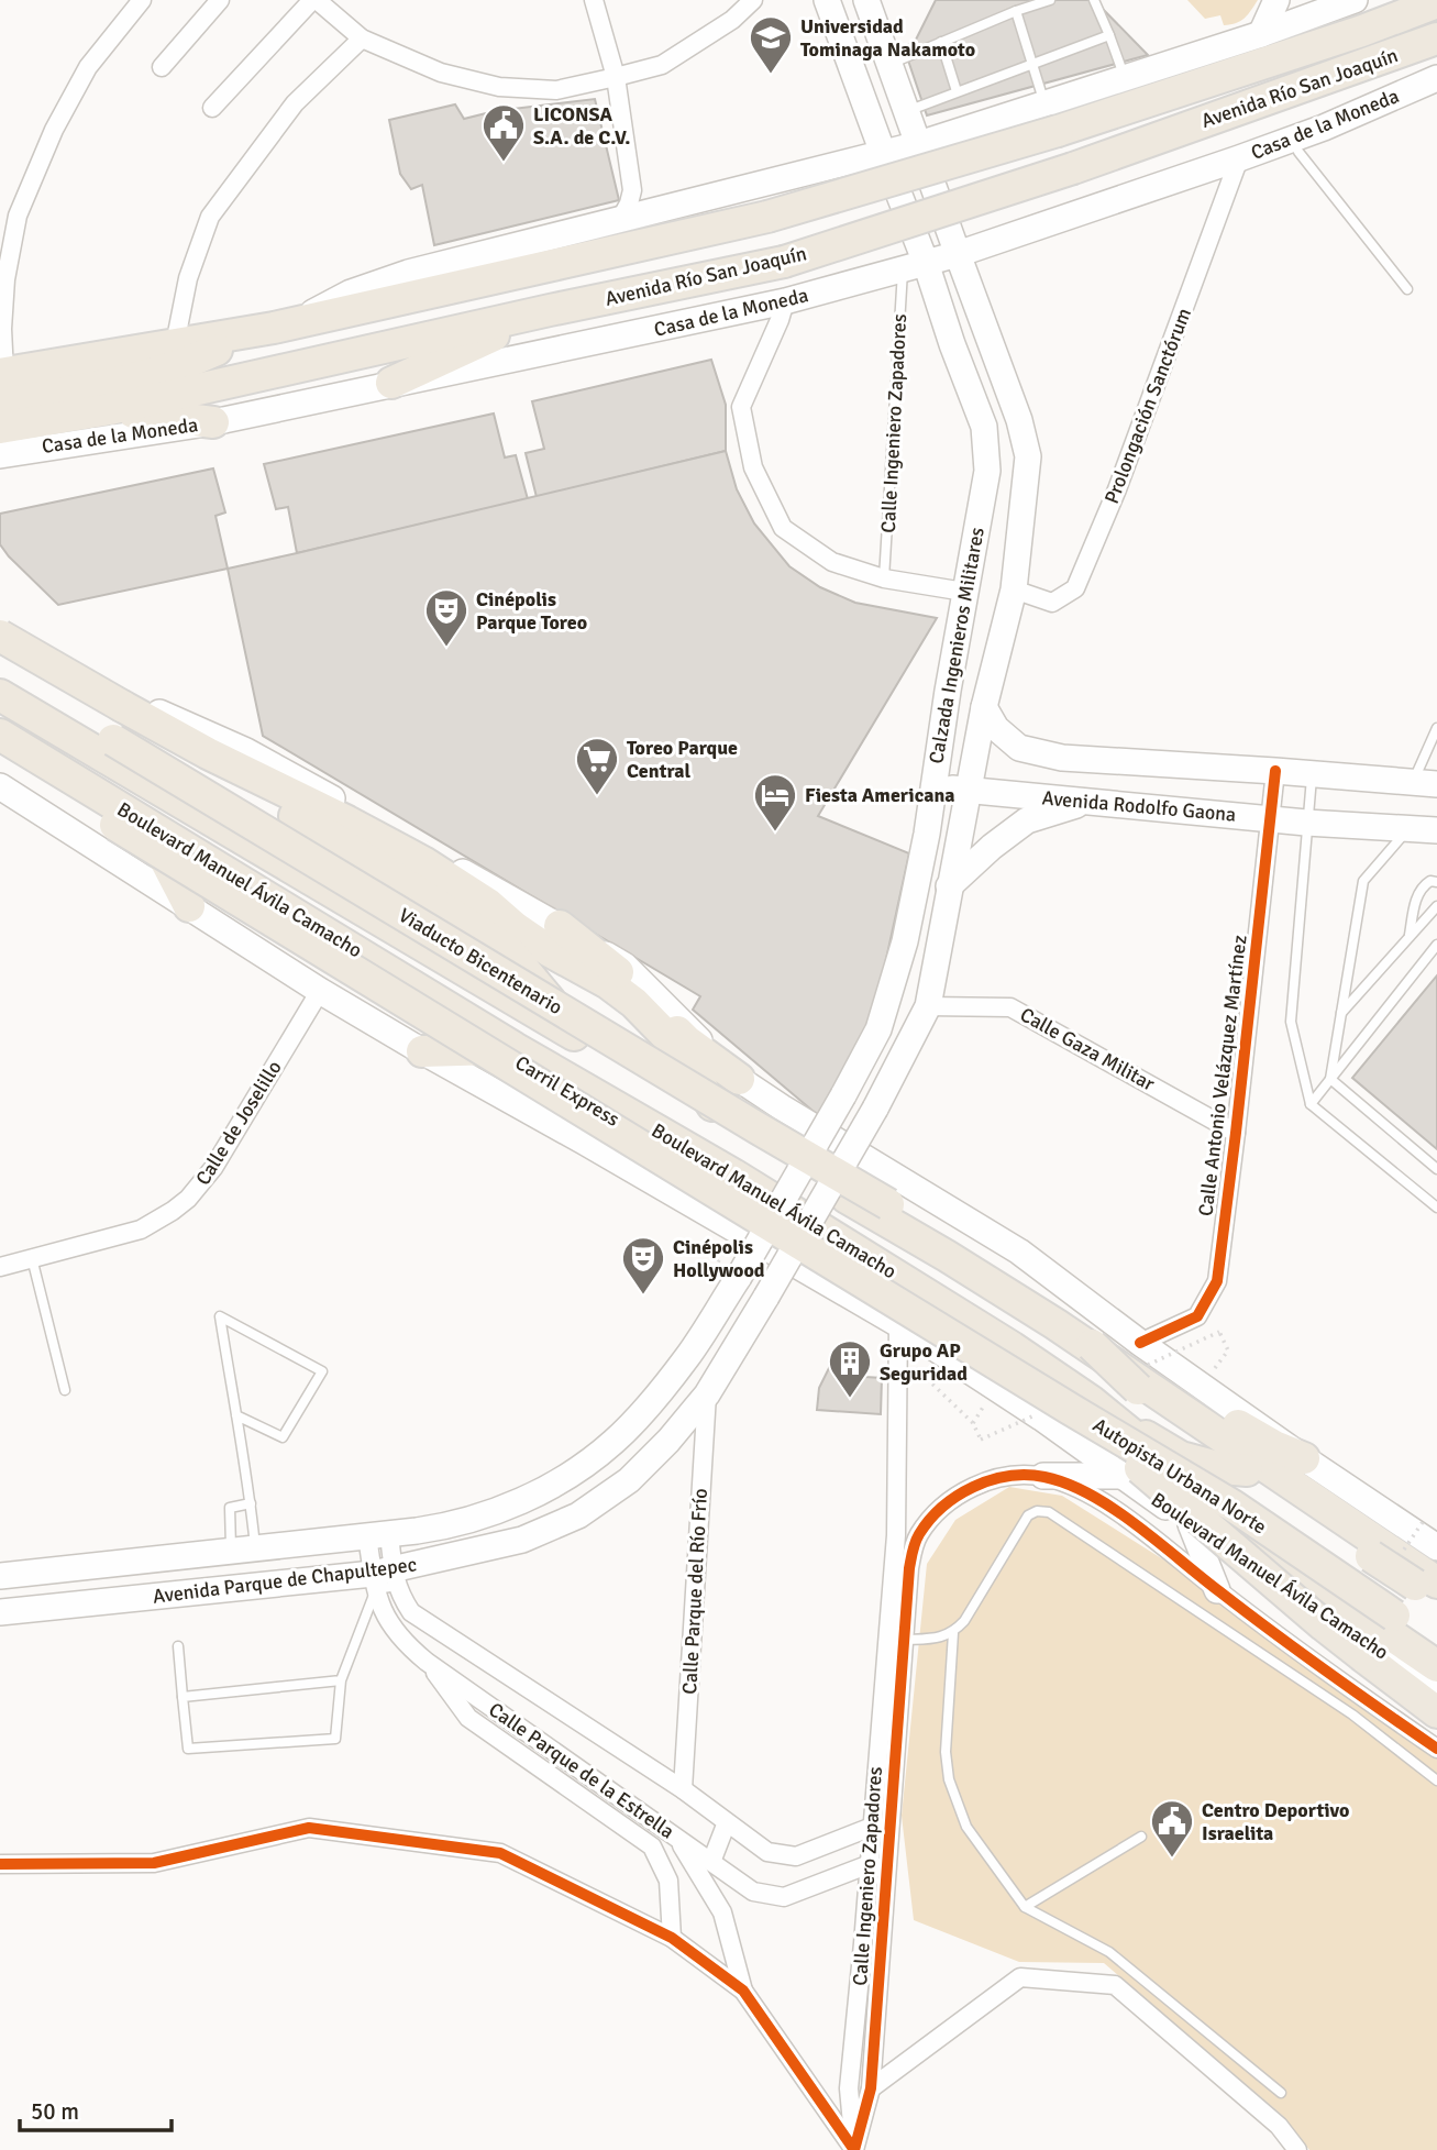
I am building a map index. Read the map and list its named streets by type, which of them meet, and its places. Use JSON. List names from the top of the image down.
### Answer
{
  "streets": {
    "highway": [
      "Avenida Río San Joaquín",
      "Boulevard Manuel Ávila Camacho",
      "Viaducto Bicentenario",
      "Carril Express",
      "Autopista Urbana Norte"
    ],
    "main road": [
      "Casa de la Moneda",
      "Calzada Ingenieros Militares",
      "Avenida Rodolfo Gaona",
      "Avenida Parque de Chapultepec"
    ],
    "street": [
      "Prolongación Sanctórum",
      "Calle Ingeniero Zapadores",
      "Calle Gaza Militar",
      "Calle Antonio Velázquez Martínez",
      "Calle de Joselillo",
      "Calle Parque del Río Frío",
      "Calle Parque de la Estrella"
    ]
  },
  "crossings": [
    ["Casa de la Moneda", "Prolongación Sanctórum"],
    ["Casa de la Moneda", "Calle Ingeniero Zapadores"],
    ["Casa de la Moneda", "Calzada Ingenieros Militares"],
    ["Prolongación Sanctórum", "Calzada Ingenieros Militares"],
    ["Calle Ingeniero Zapadores", "Calzada Ingenieros Militares"],
    ["Calle Ingeniero Zapadores", "Boulevard Manuel Ávila Camacho"],
    ["Calle Ingeniero Zapadores", "Autopista Urbana Norte"],
    ["Calle Ingeniero Zapadores", "Calle Parque de la Estrella"],
    ["Calzada Ingenieros Militares", "Avenida Rodolfo Gaona"],
    ["Calzada Ingenieros Militares", "Calle Gaza Militar"],
    ["Calzada Ingenieros Militares", "Avenida Parque de Chapultepec"],
    ["Avenida Rodolfo Gaona", "Calle Antonio Velázquez Martínez"],
    ["Boulevard Manuel Ávila Camacho", "Calle de Joselillo"],
    ["Boulevard Manuel Ávila Camacho", "Autopista Urbana Norte"],
    ["Viaducto Bicentenario", "Autopista Urbana Norte"],
    ["Calle Gaza Militar", "Calle Antonio Velázquez Martínez"],
    ["Carril Express", "Autopista Urbana Norte"],
    ["Avenida Parque de Chapultepec", "Calle Parque del Río Frío"],
    ["Avenida Parque de Chapultepec", "Calle Parque de la Estrella"],
    ["Calle Parque del Río Frío", "Calle Parque de la Estrella"]
  ],
  "places": {
    "school or university": ["Universidad Tominaga Nakamoto"],
    "public building": ["LICONSA S.A. de C.V.", "Centro Deportivo Israelita"],
    "theatre": ["Cinépolis Parque Toreo", "Cinépolis Hollywood"],
    "supermarket": ["Toreo Parque Central"],
    "hotel": ["Fiesta Americana"],
    "building": ["Grupo AP Seguridad"]
  },
  "scale_bar": "50 m"
}
